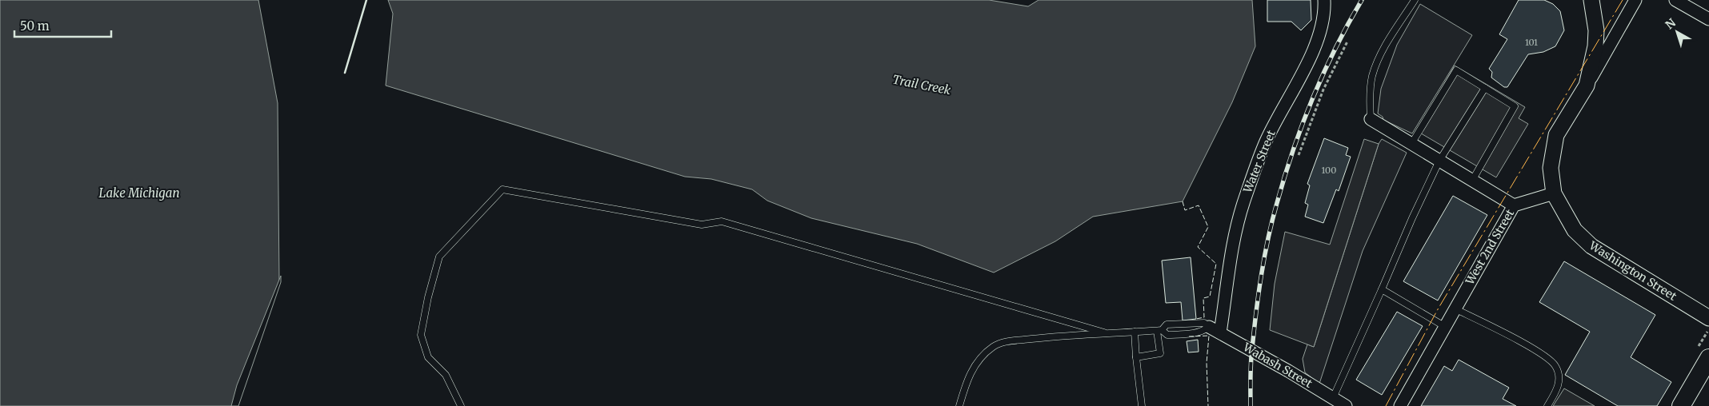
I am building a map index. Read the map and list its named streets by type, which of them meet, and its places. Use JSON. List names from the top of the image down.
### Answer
{
  "streets": {
    "street": [
      "Water Street",
      "West 2nd Street",
      "Washington Street",
      "Wabash Street"
    ]
  },
  "crossings": [
    ["Water Street", "Wabash Street"],
    ["West 2nd Street", "Washington Street"]
  ],
  "water": ["Trail Creek", "Lake Michigan"],
  "house_numbers": ["101", "100"],
  "scale_bar": "50 m",
  "north": "top left"
}
